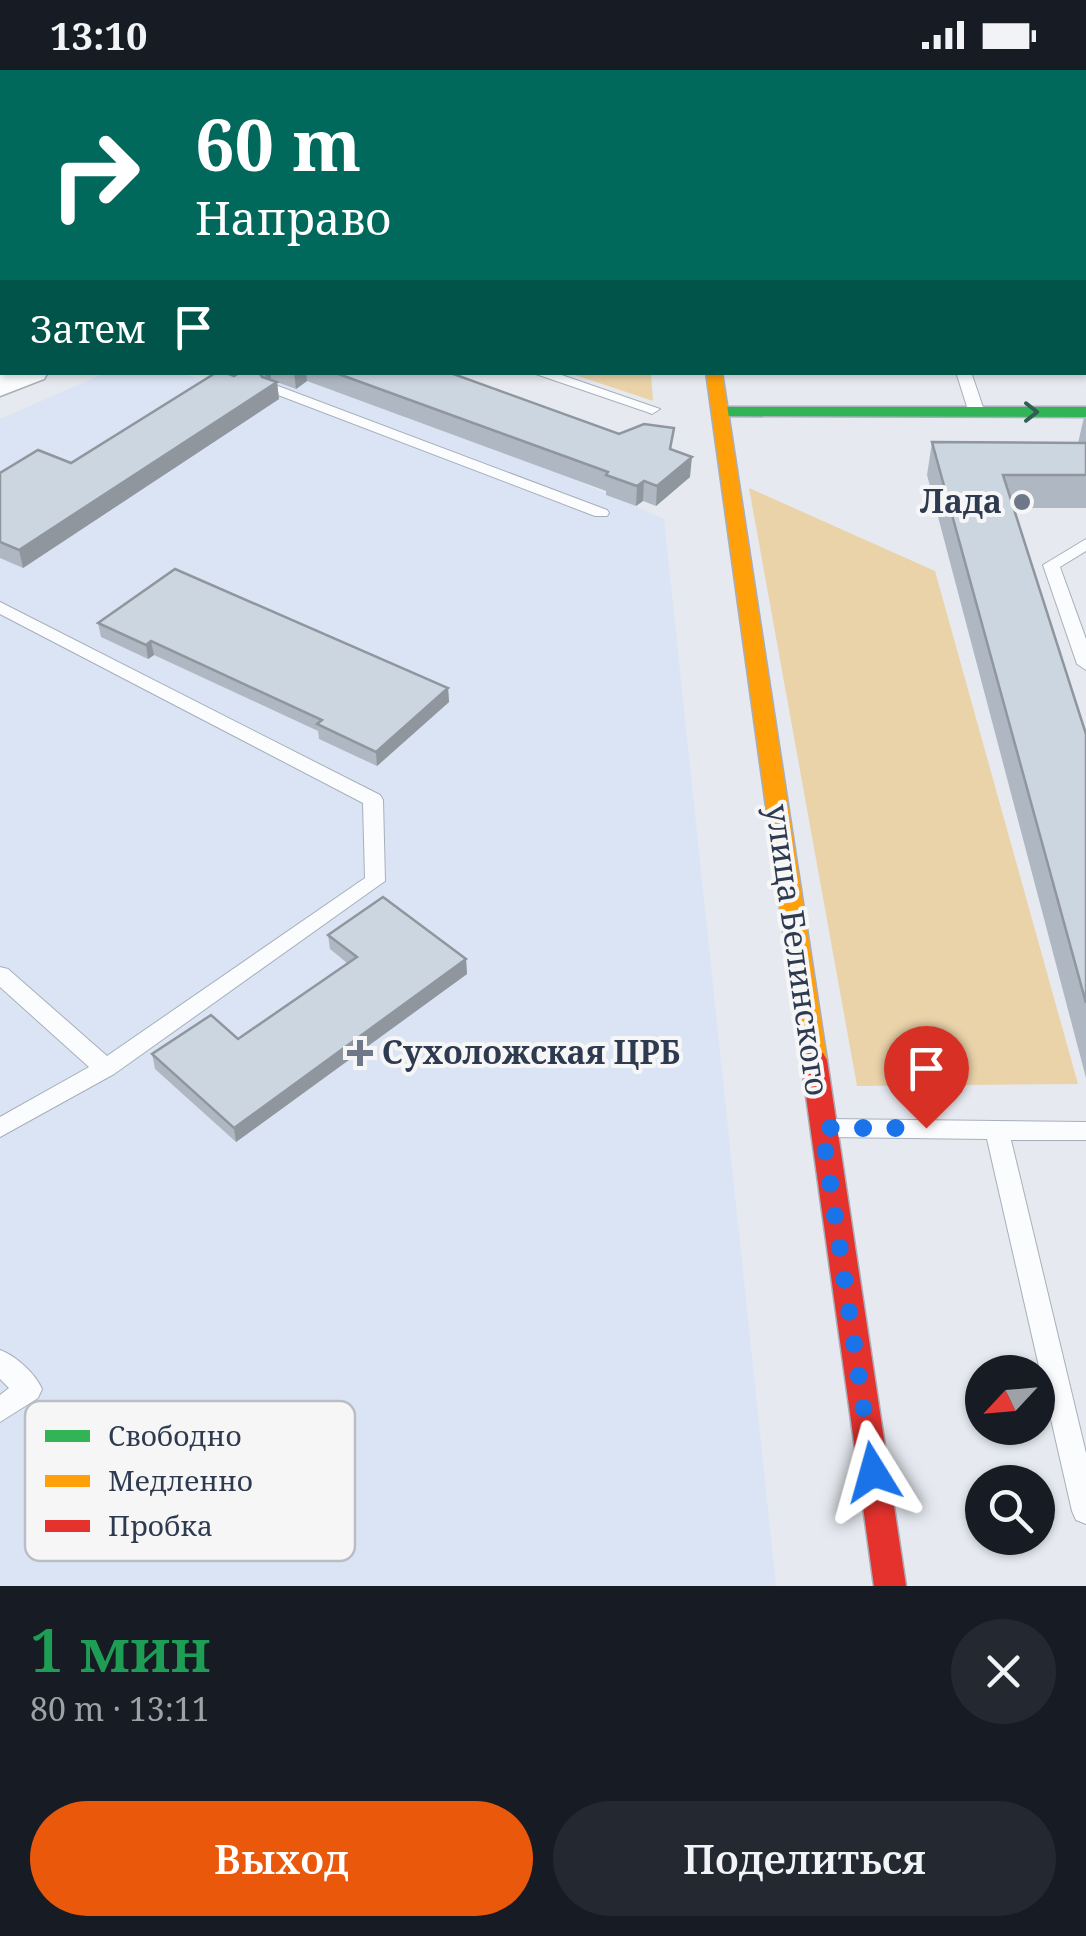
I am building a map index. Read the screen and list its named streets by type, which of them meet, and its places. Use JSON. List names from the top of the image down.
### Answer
{
  "streets": {
    "main road": ["улица Белинского"]
  },
  "places": {
    "other": ["Лада"],
    "health": ["Сухоложская ЦРБ"]
  },
  "legend": ["Свободно", "Медленно", "Пробка"],
  "north": "bottom left",
  "page": {
    "status": "13:10",
    "turn": ["60 m", "Направо"],
    "then": "Затем",
    "heading": ["1 мин", "80 m · 13:11"],
    "buttons": ["Выход", "Поделиться"]
  }
}
